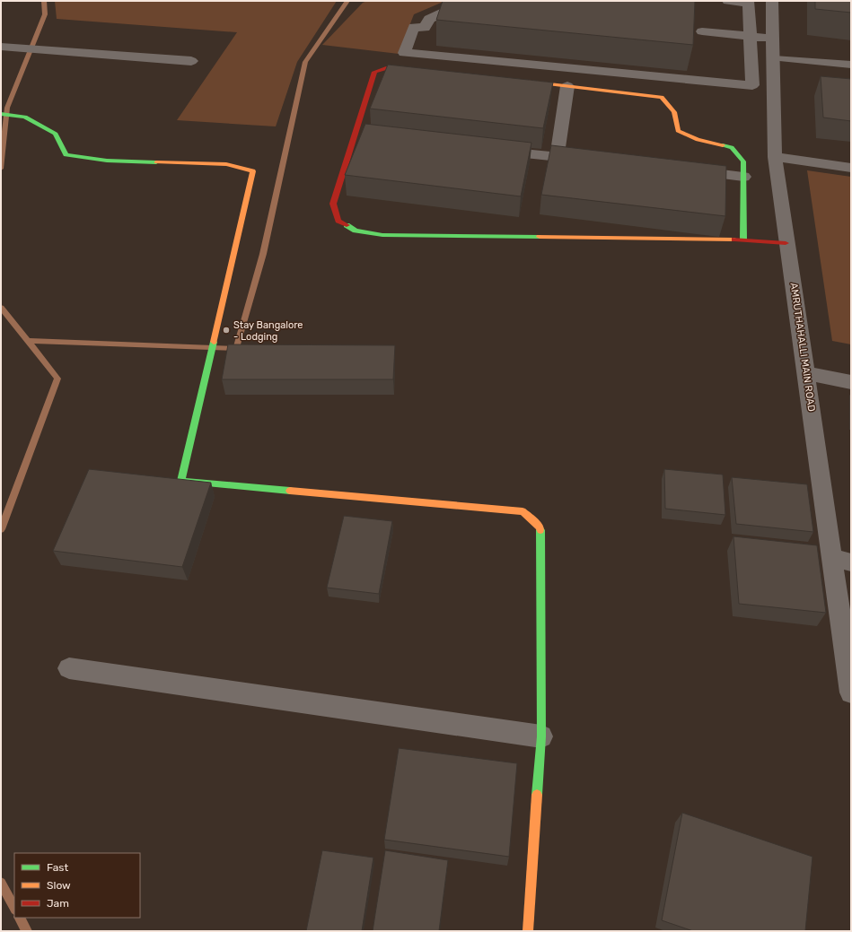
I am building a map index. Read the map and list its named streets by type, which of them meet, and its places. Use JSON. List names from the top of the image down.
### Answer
{
  "streets": {
    "street": ["AMRUTHAHALLI MAIN ROAD"]
  },
  "places": ["Stay Bangalore - Lodging"],
  "legend": ["Fast", "Slow", "Jam"]
}
